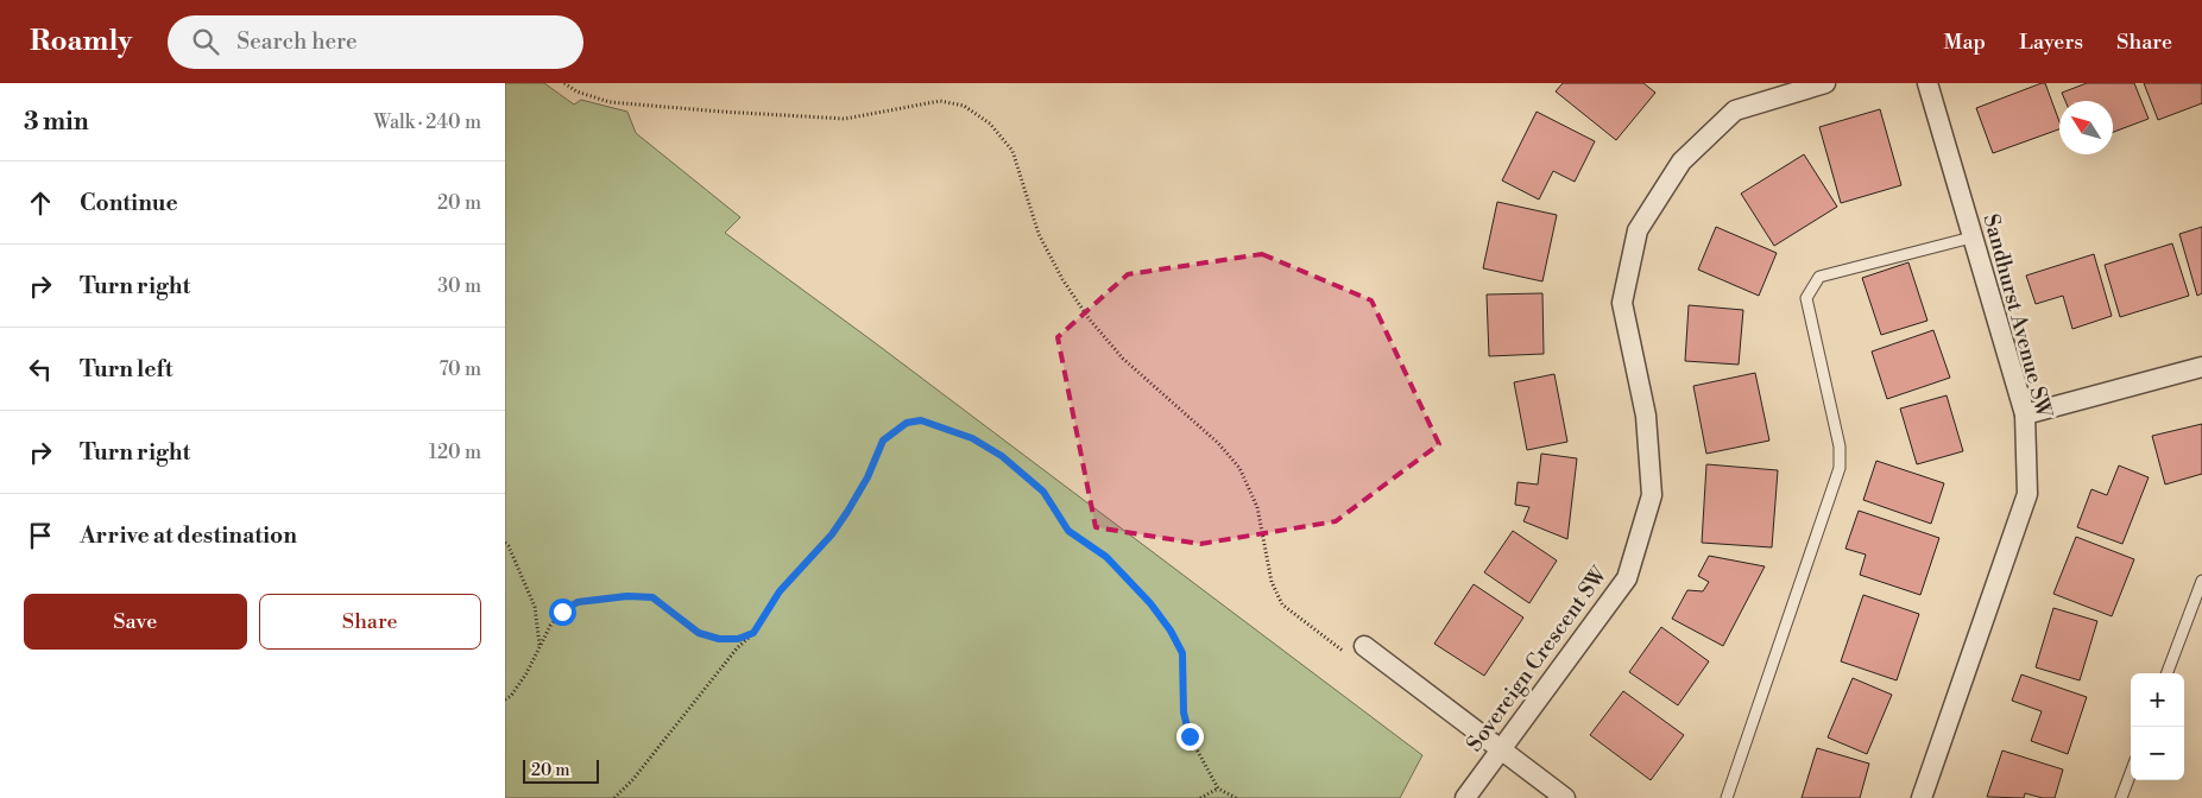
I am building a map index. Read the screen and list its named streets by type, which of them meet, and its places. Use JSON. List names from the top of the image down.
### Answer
{
  "streets": {
    "street": ["Sandhurst Avenue SW", "Sovereign Crescent SW"]
  },
  "scale_bar": "20 m",
  "north": "top left",
  "page": {
    "header": "Roamly",
    "search": "Search here",
    "nav": ["Map", "Layers", "Share"],
    "heading": ["3 min", "Walk · 240 m"],
    "list": [
      ["Continue", "20 m"],
      ["Turn right", "30 m"],
      ["Turn left", "70 m"],
      ["Turn right", "120 m"],
      "Arrive at destination"
    ],
    "buttons": ["Save", "Share"],
    "map_buttons": ["+", "−"],
    "scale": "20 m"
  }
}
